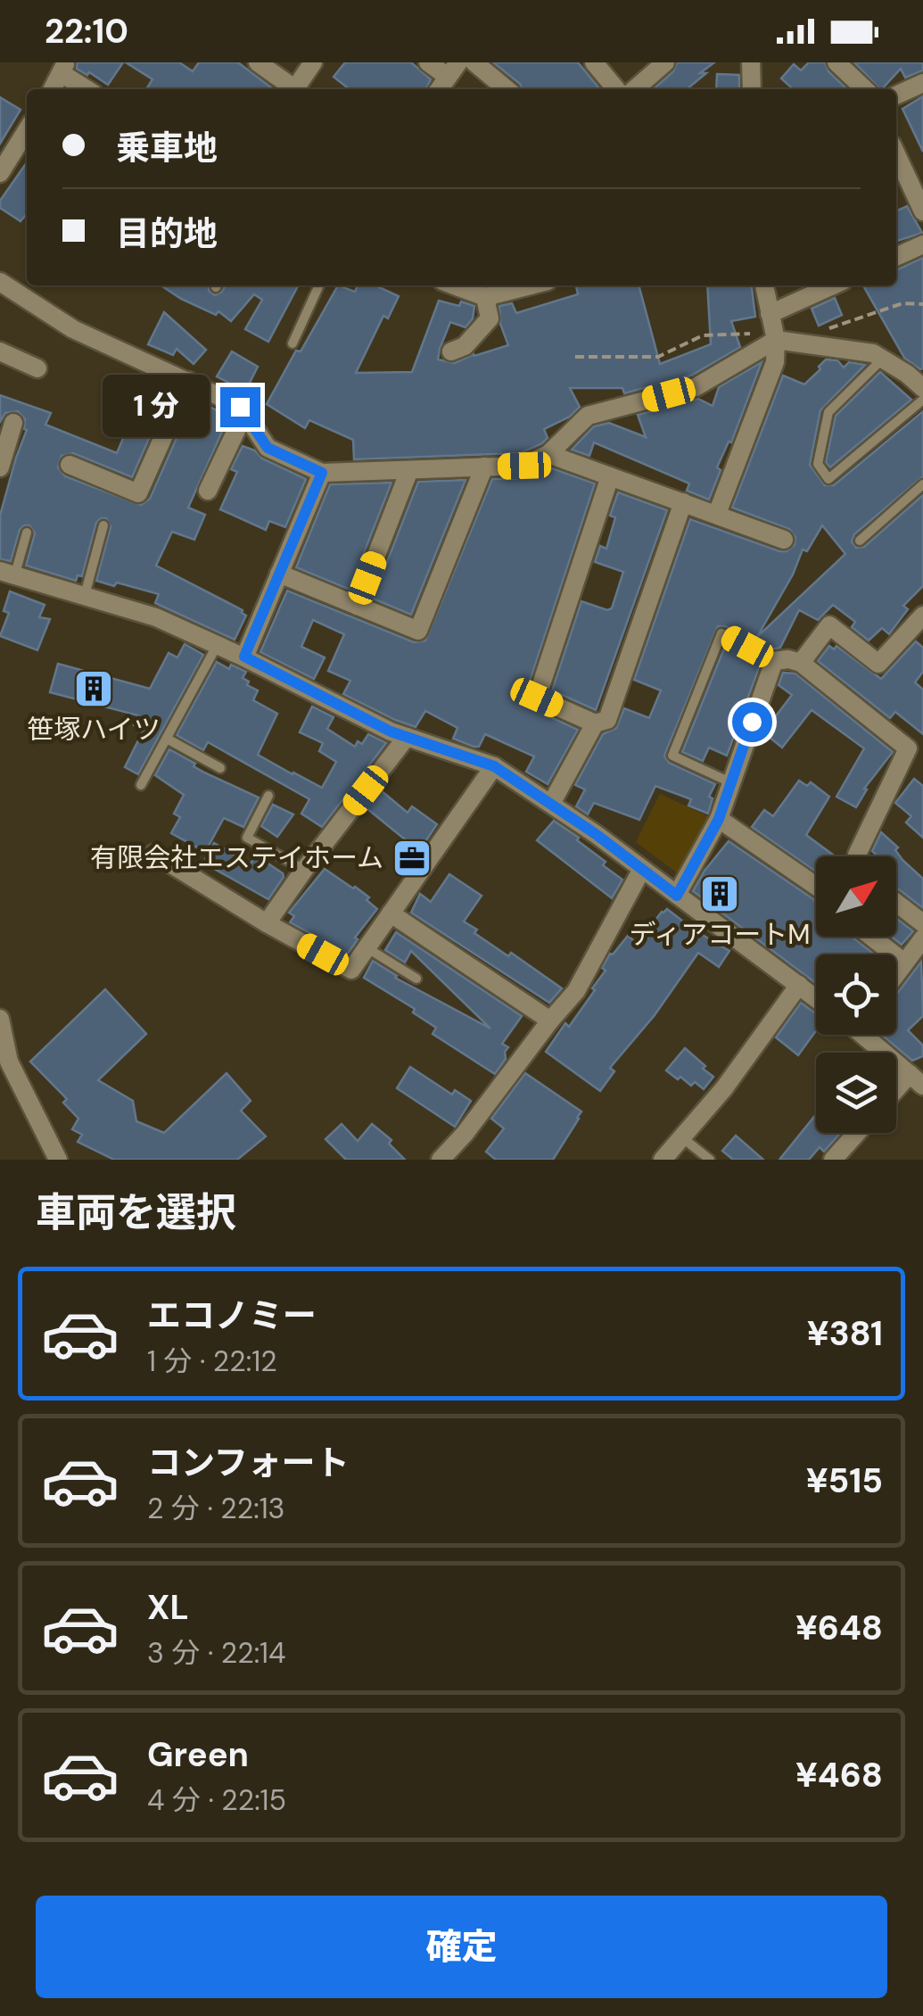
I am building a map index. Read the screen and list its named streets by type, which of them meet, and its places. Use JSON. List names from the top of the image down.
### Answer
{
  "places": {
    "building": ["笹塚ハイツ", "ディアコートM"],
    "office": ["有限会社エステイホーム"]
  },
  "north": "top right",
  "page": {
    "status": "22:10",
    "banner": ["乗車地", "目的地"],
    "bubble": "1 分",
    "heading": "車両を選択",
    "list": [
      {
        "name": "エコノミー",
        "note": "1 分 · 22:12",
        "value": "¥381"
      },
      {
        "name": "コンフォート",
        "note": "2 分 · 22:13",
        "value": "¥515"
      },
      {
        "name": "XL",
        "note": "3 分 · 22:14",
        "value": "¥648"
      },
      {
        "name": "Green",
        "note": "4 分 · 22:15",
        "value": "¥468"
      }
    ],
    "buttons": "確定"
  }
}
